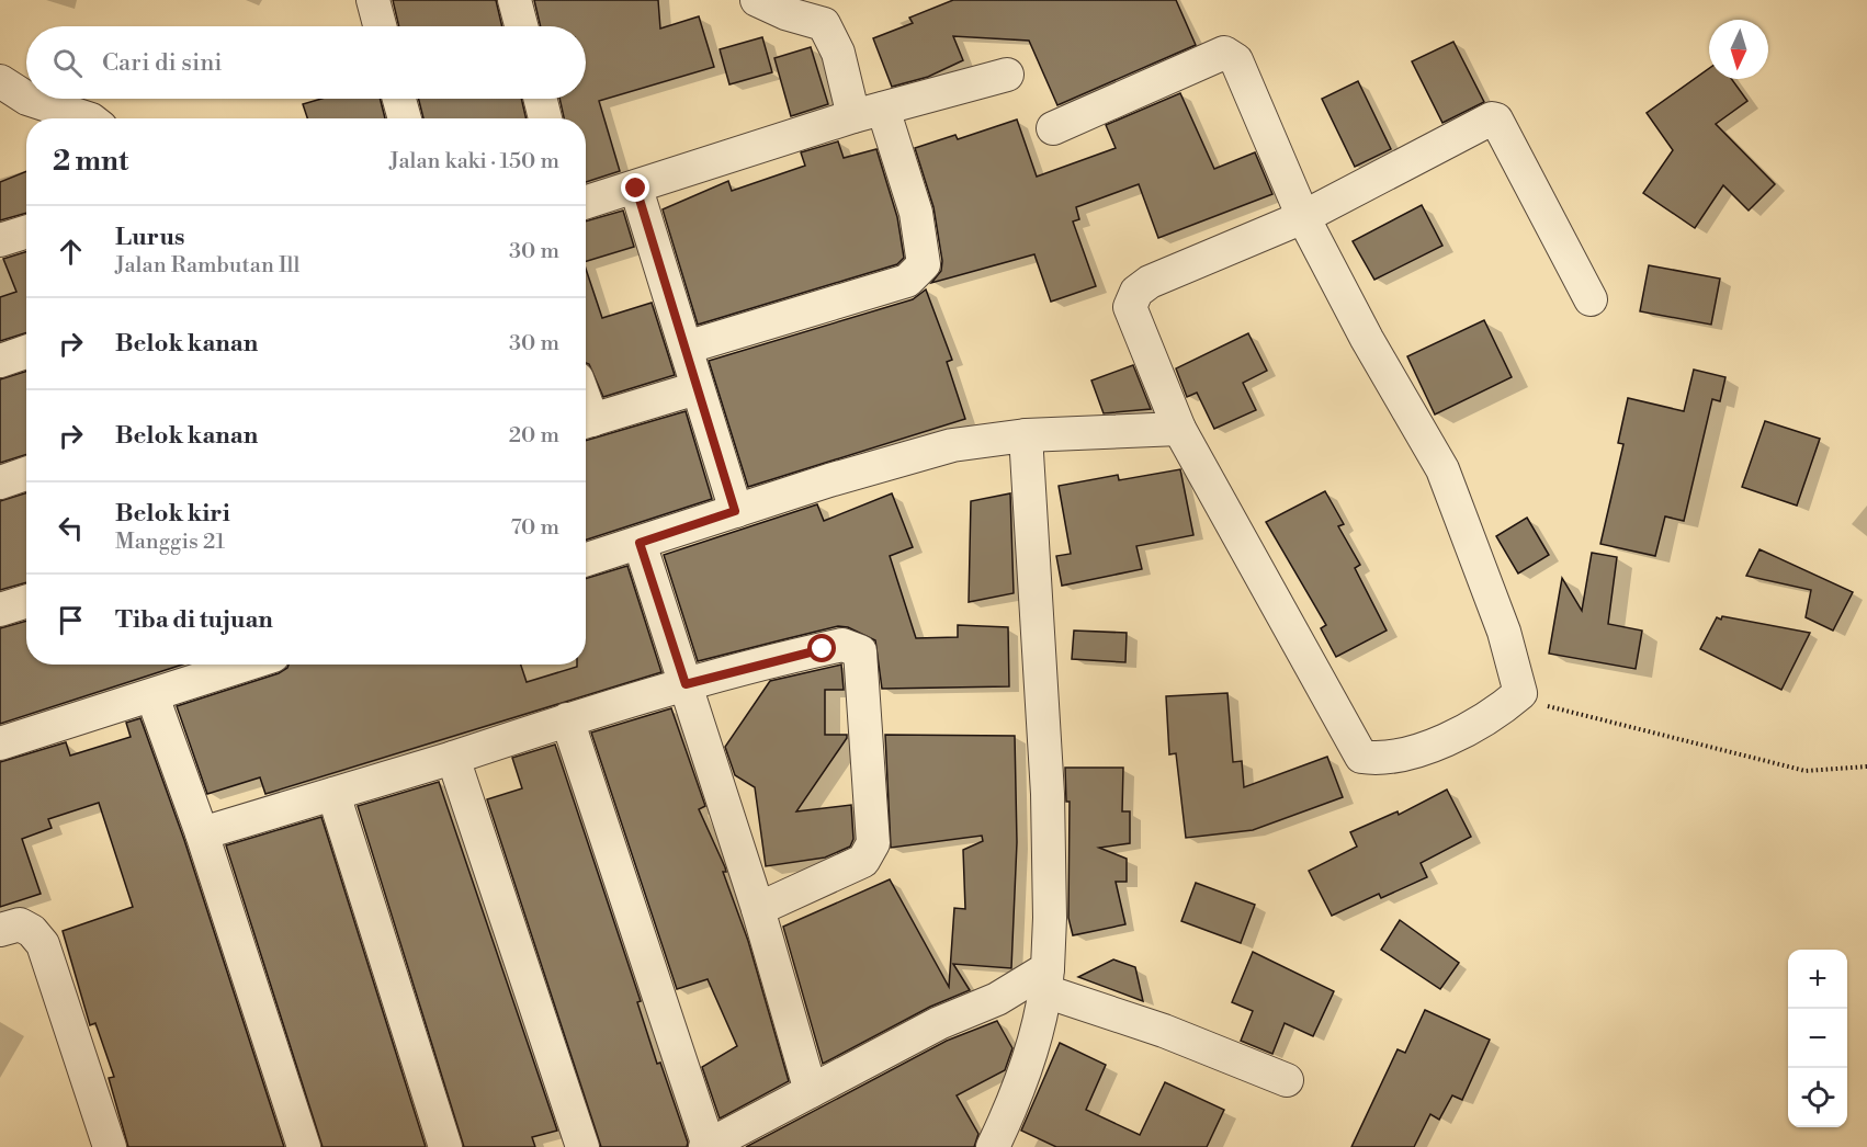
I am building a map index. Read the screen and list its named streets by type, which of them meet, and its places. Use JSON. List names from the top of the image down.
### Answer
{
  "north": "bottom",
  "page": {
    "search": "Cari di sini",
    "heading": ["2 mnt", "Jalan kaki · 150 m"],
    "list": [
      ["Lurus", "Jalan Rambutan Ill", "30 m"],
      ["Belok kanan", "30 m"],
      ["Belok kanan", "20 m"],
      ["Belok kiri", "Manggis 21", "70 m"],
      "Tiba di tujuan"
    ],
    "map_buttons": ["+", "−"]
  }
}
